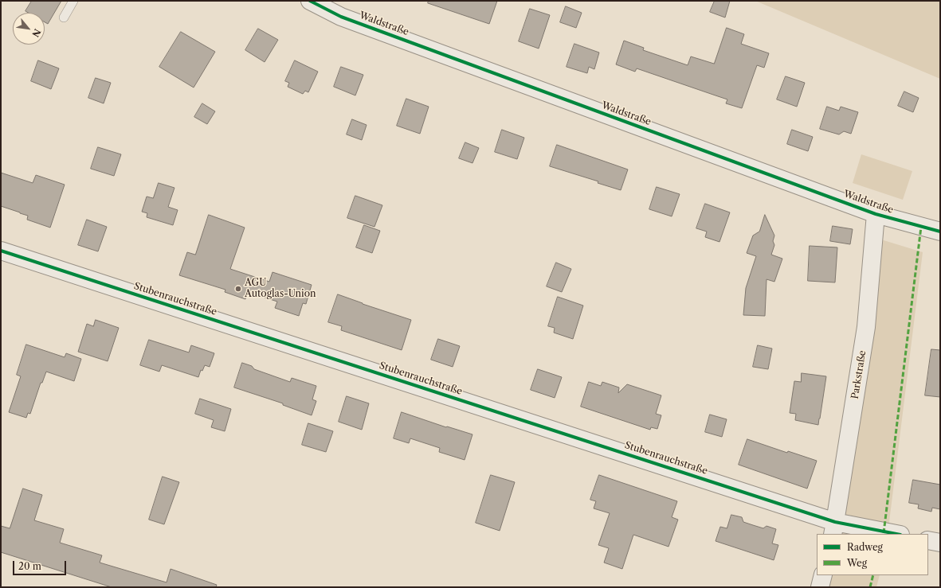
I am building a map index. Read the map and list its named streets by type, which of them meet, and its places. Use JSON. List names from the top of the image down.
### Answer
{
  "streets": {
    "street": ["Waldstraße", "Stubenrauchstraße", "Parkstraße"]
  },
  "crossings": [
    ["Waldstraße", "Parkstraße"],
    ["Stubenrauchstraße", "Parkstraße"]
  ],
  "places": ["AGU Autoglas-Union"],
  "legend": ["Radweg", "Weg"],
  "scale_bar": "20 m",
  "north": "bottom right"
}
